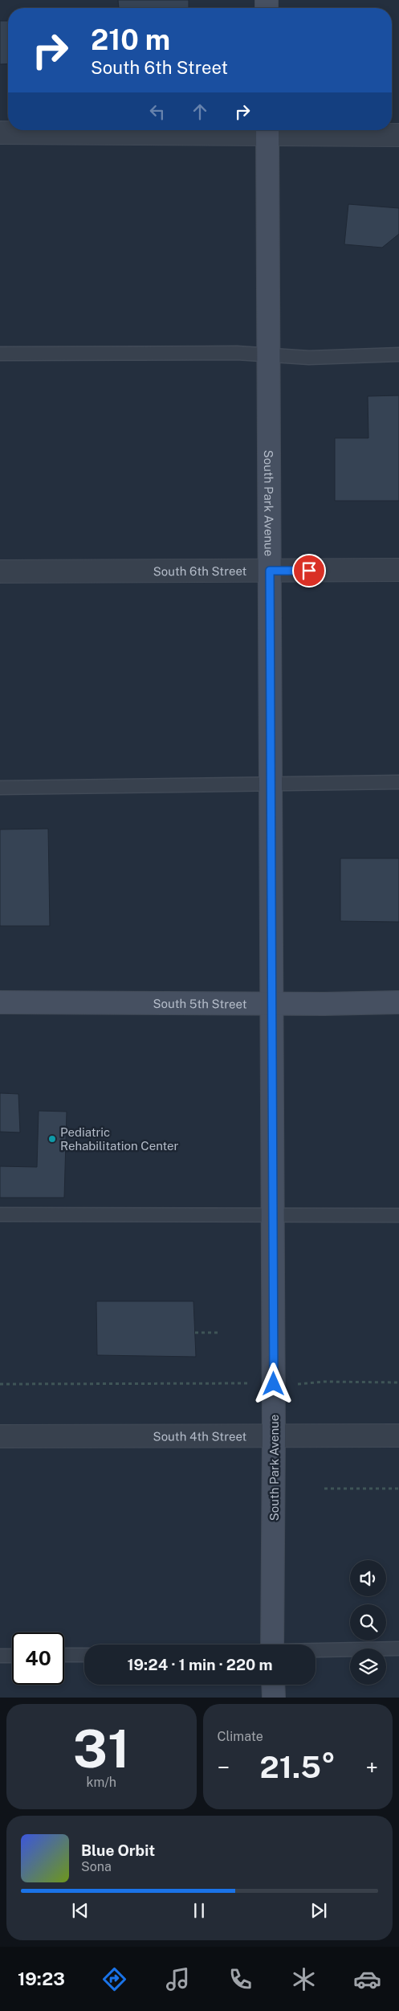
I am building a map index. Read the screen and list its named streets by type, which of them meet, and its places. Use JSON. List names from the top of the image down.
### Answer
{
  "streets": {
    "street": [
      "South Park Avenue",
      "South 6th Street",
      "South 5th Street",
      "South 4th Street"
    ]
  },
  "crossings": [
    ["South Park Avenue", "South 6th Street"],
    ["South Park Avenue", "South 5th Street"],
    ["South Park Avenue", "South 4th Street"]
  ],
  "places": ["Pediatric Rehabilitation Center"],
  "page": {
    "turn": ["210 m", "South 6th Street"],
    "limit": "40",
    "trip": "19:24 · 1 min · 220 m",
    "tile": [
      ["31", "km/h"],
      "Climate"
    ],
    "heat": ["−", "21.5°", "+"],
    "song": ["Blue Orbit", "Sona"],
    "tabs": "19:23"
  }
}
